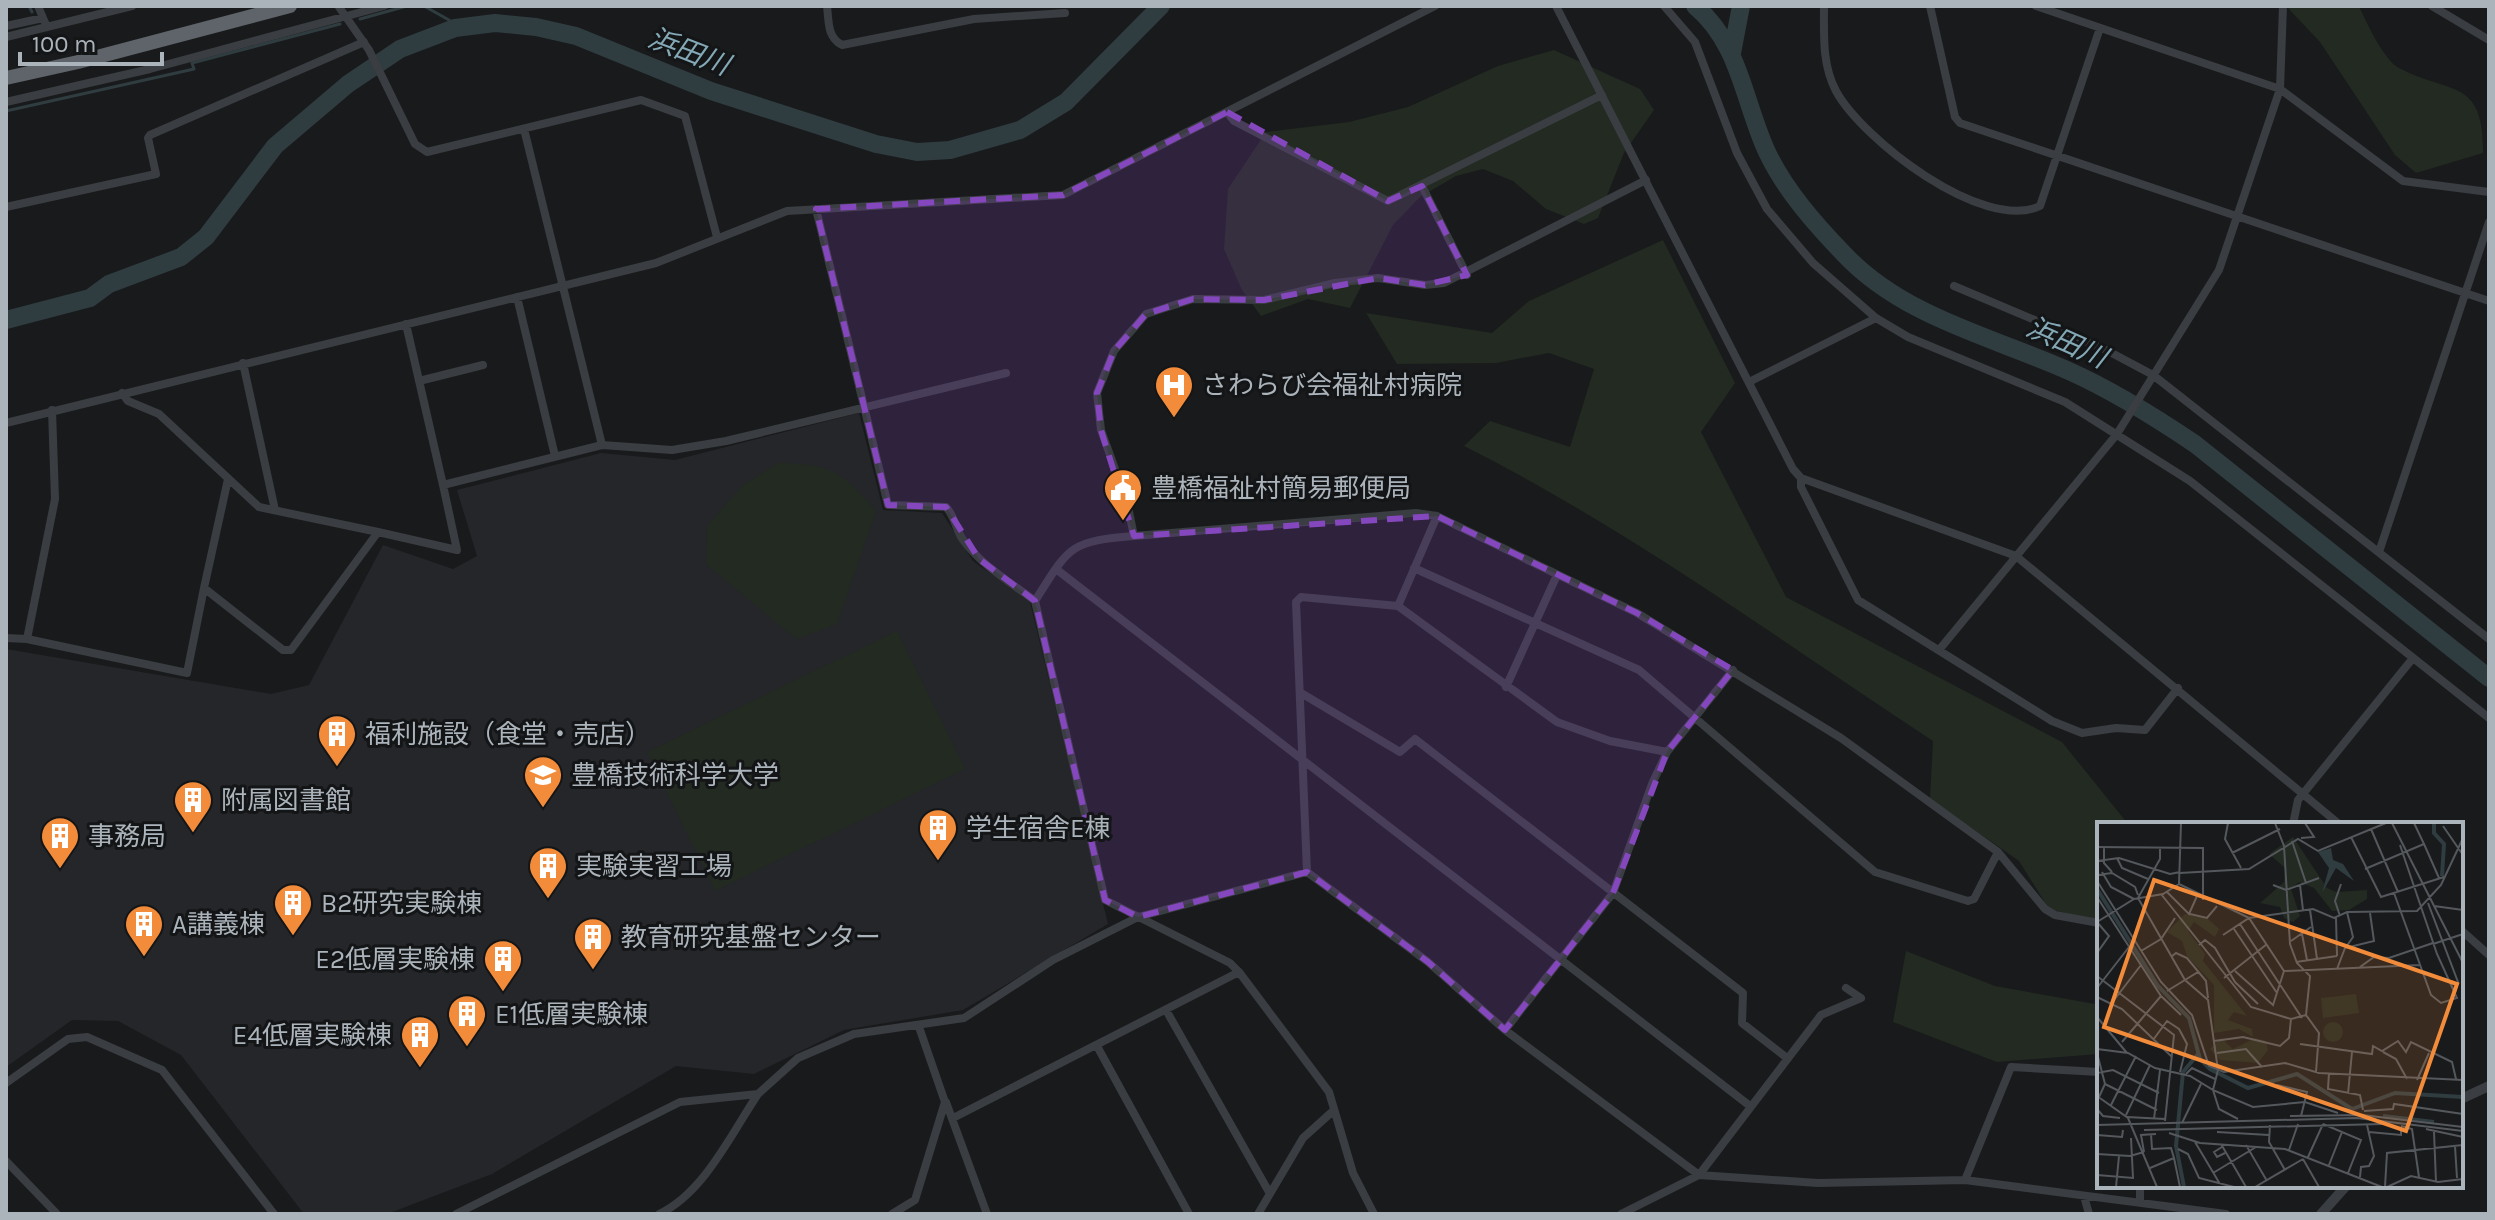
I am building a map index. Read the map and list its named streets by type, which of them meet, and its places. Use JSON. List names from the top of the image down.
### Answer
{
  "water": ["浜田川"],
  "places": {
    "hospital": ["さわらび会福祉村病院"],
    "public building": ["豊橋福祉村簡易郵便局"],
    "building": [
      "福利施設（食堂・売店）",
      "附属図書館",
      "学生宿舎E棟",
      "事務局",
      "実験実習工場",
      "B2研究実験棟",
      "A講義棟",
      "教育研究基盤センター",
      "E2低層実験棟",
      "E1低層実験棟",
      "E4低層実験棟"
    ],
    "school or university": ["豊橋技術科学大学"]
  },
  "scale_bar": "100 m"
}
